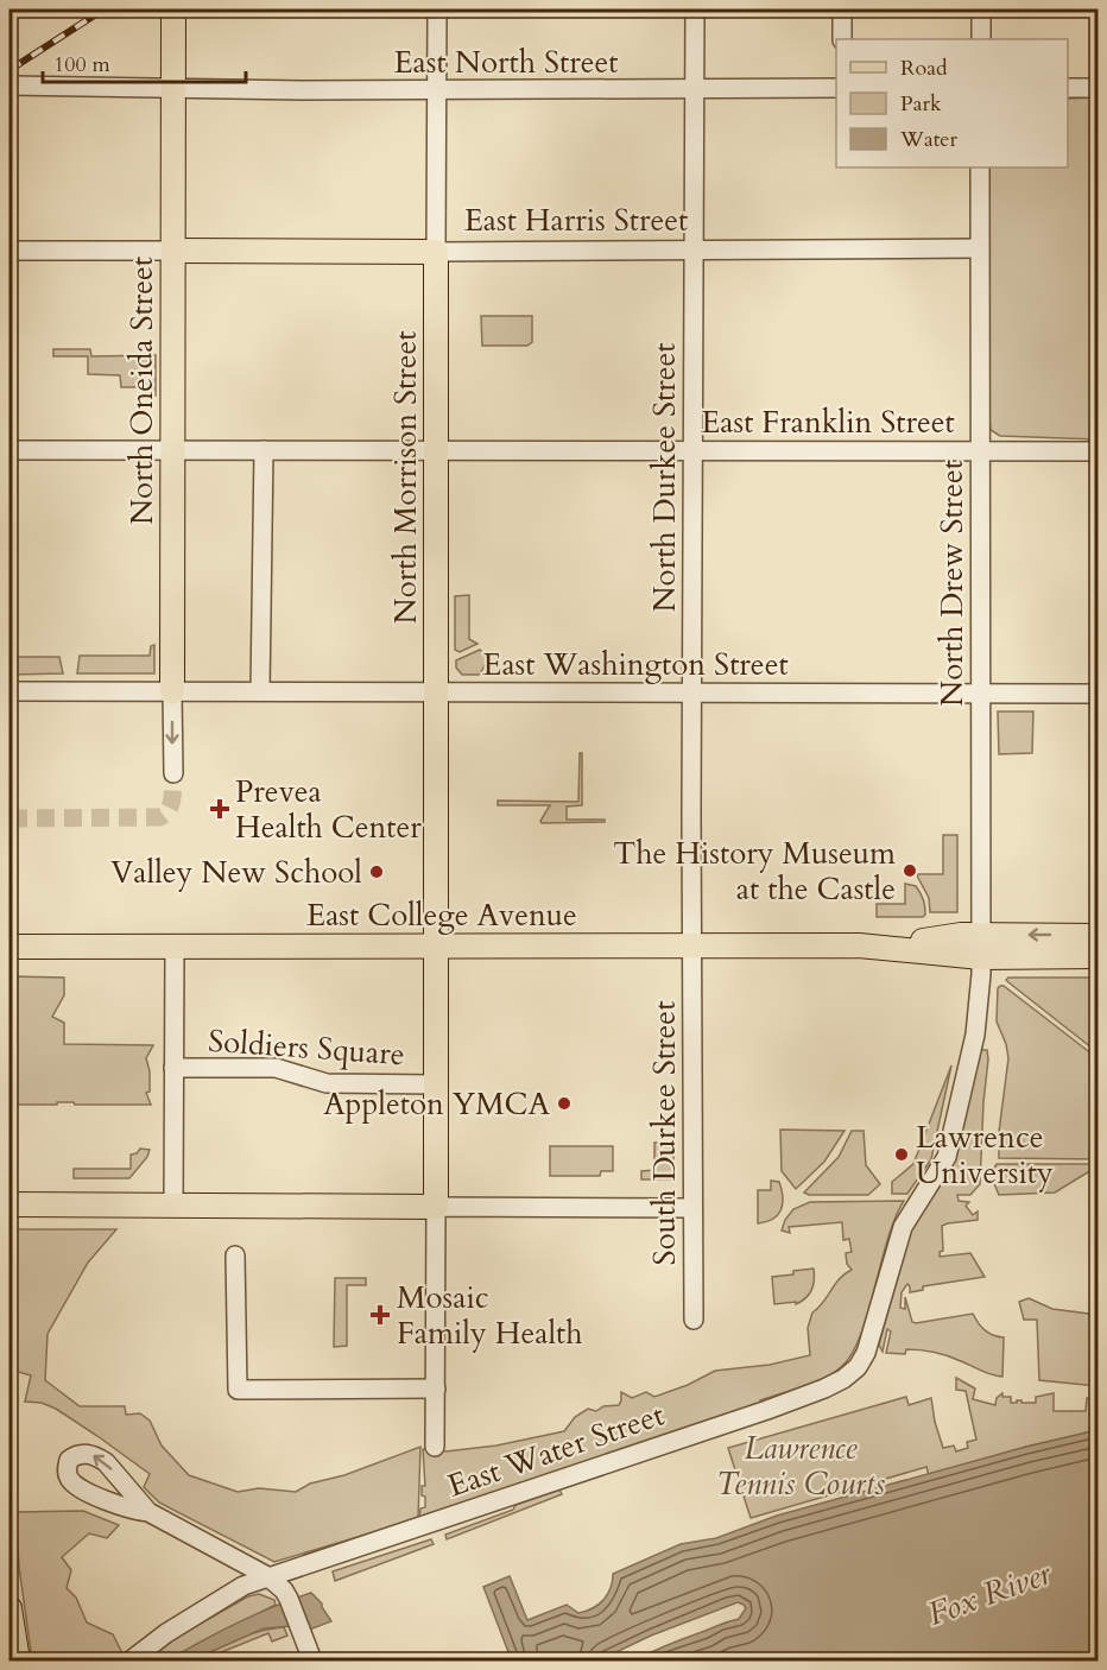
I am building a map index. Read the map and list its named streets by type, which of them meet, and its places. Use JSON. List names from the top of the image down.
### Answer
{
  "streets": {
    "main road": [
      "East Harris Street",
      "North Oneida Street",
      "North Morrison Street",
      "East College Avenue"
    ],
    "street": [
      "East North Street",
      "East Franklin Street",
      "North Durkee Street",
      "North Drew Street",
      "East Washington Street",
      "Soldiers Square",
      "South Durkee Street",
      "East Water Street"
    ]
  },
  "crossings": [
    ["East North Street", "North Oneida Street"],
    ["East North Street", "North Morrison Street"],
    ["East North Street", "North Durkee Street"],
    ["East Harris Street", "North Oneida Street"],
    ["East Harris Street", "North Morrison Street"],
    ["East Harris Street", "North Durkee Street"],
    ["East Harris Street", "North Drew Street"],
    ["North Oneida Street", "East Franklin Street"],
    ["North Oneida Street", "East Washington Street"],
    ["East Franklin Street", "North Morrison Street"],
    ["East Franklin Street", "North Durkee Street"],
    ["East Franklin Street", "North Drew Street"],
    ["North Morrison Street", "East Washington Street"],
    ["North Morrison Street", "East College Avenue"],
    ["North Morrison Street", "Soldiers Square"],
    ["North Durkee Street", "East Washington Street"],
    ["North Durkee Street", "East College Avenue"],
    ["North Durkee Street", "South Durkee Street"],
    ["North Drew Street", "East Washington Street"],
    ["North Drew Street", "East College Avenue"],
    ["North Drew Street", "East Water Street"],
    ["East College Avenue", "South Durkee Street"]
  ],
  "water": ["Fox River"],
  "parks": ["Lawrence Tennis Courts"],
  "places": {
    "health": ["Prevea Health Center", "Mosaic Family Health"],
    "other": [
      "The History Museum at the Castle",
      "Valley New School",
      "Appleton YMCA",
      "Lawrence University"
    ]
  },
  "legend": ["Road", "Park", "Water"],
  "scale_bar": "100 m"
}
